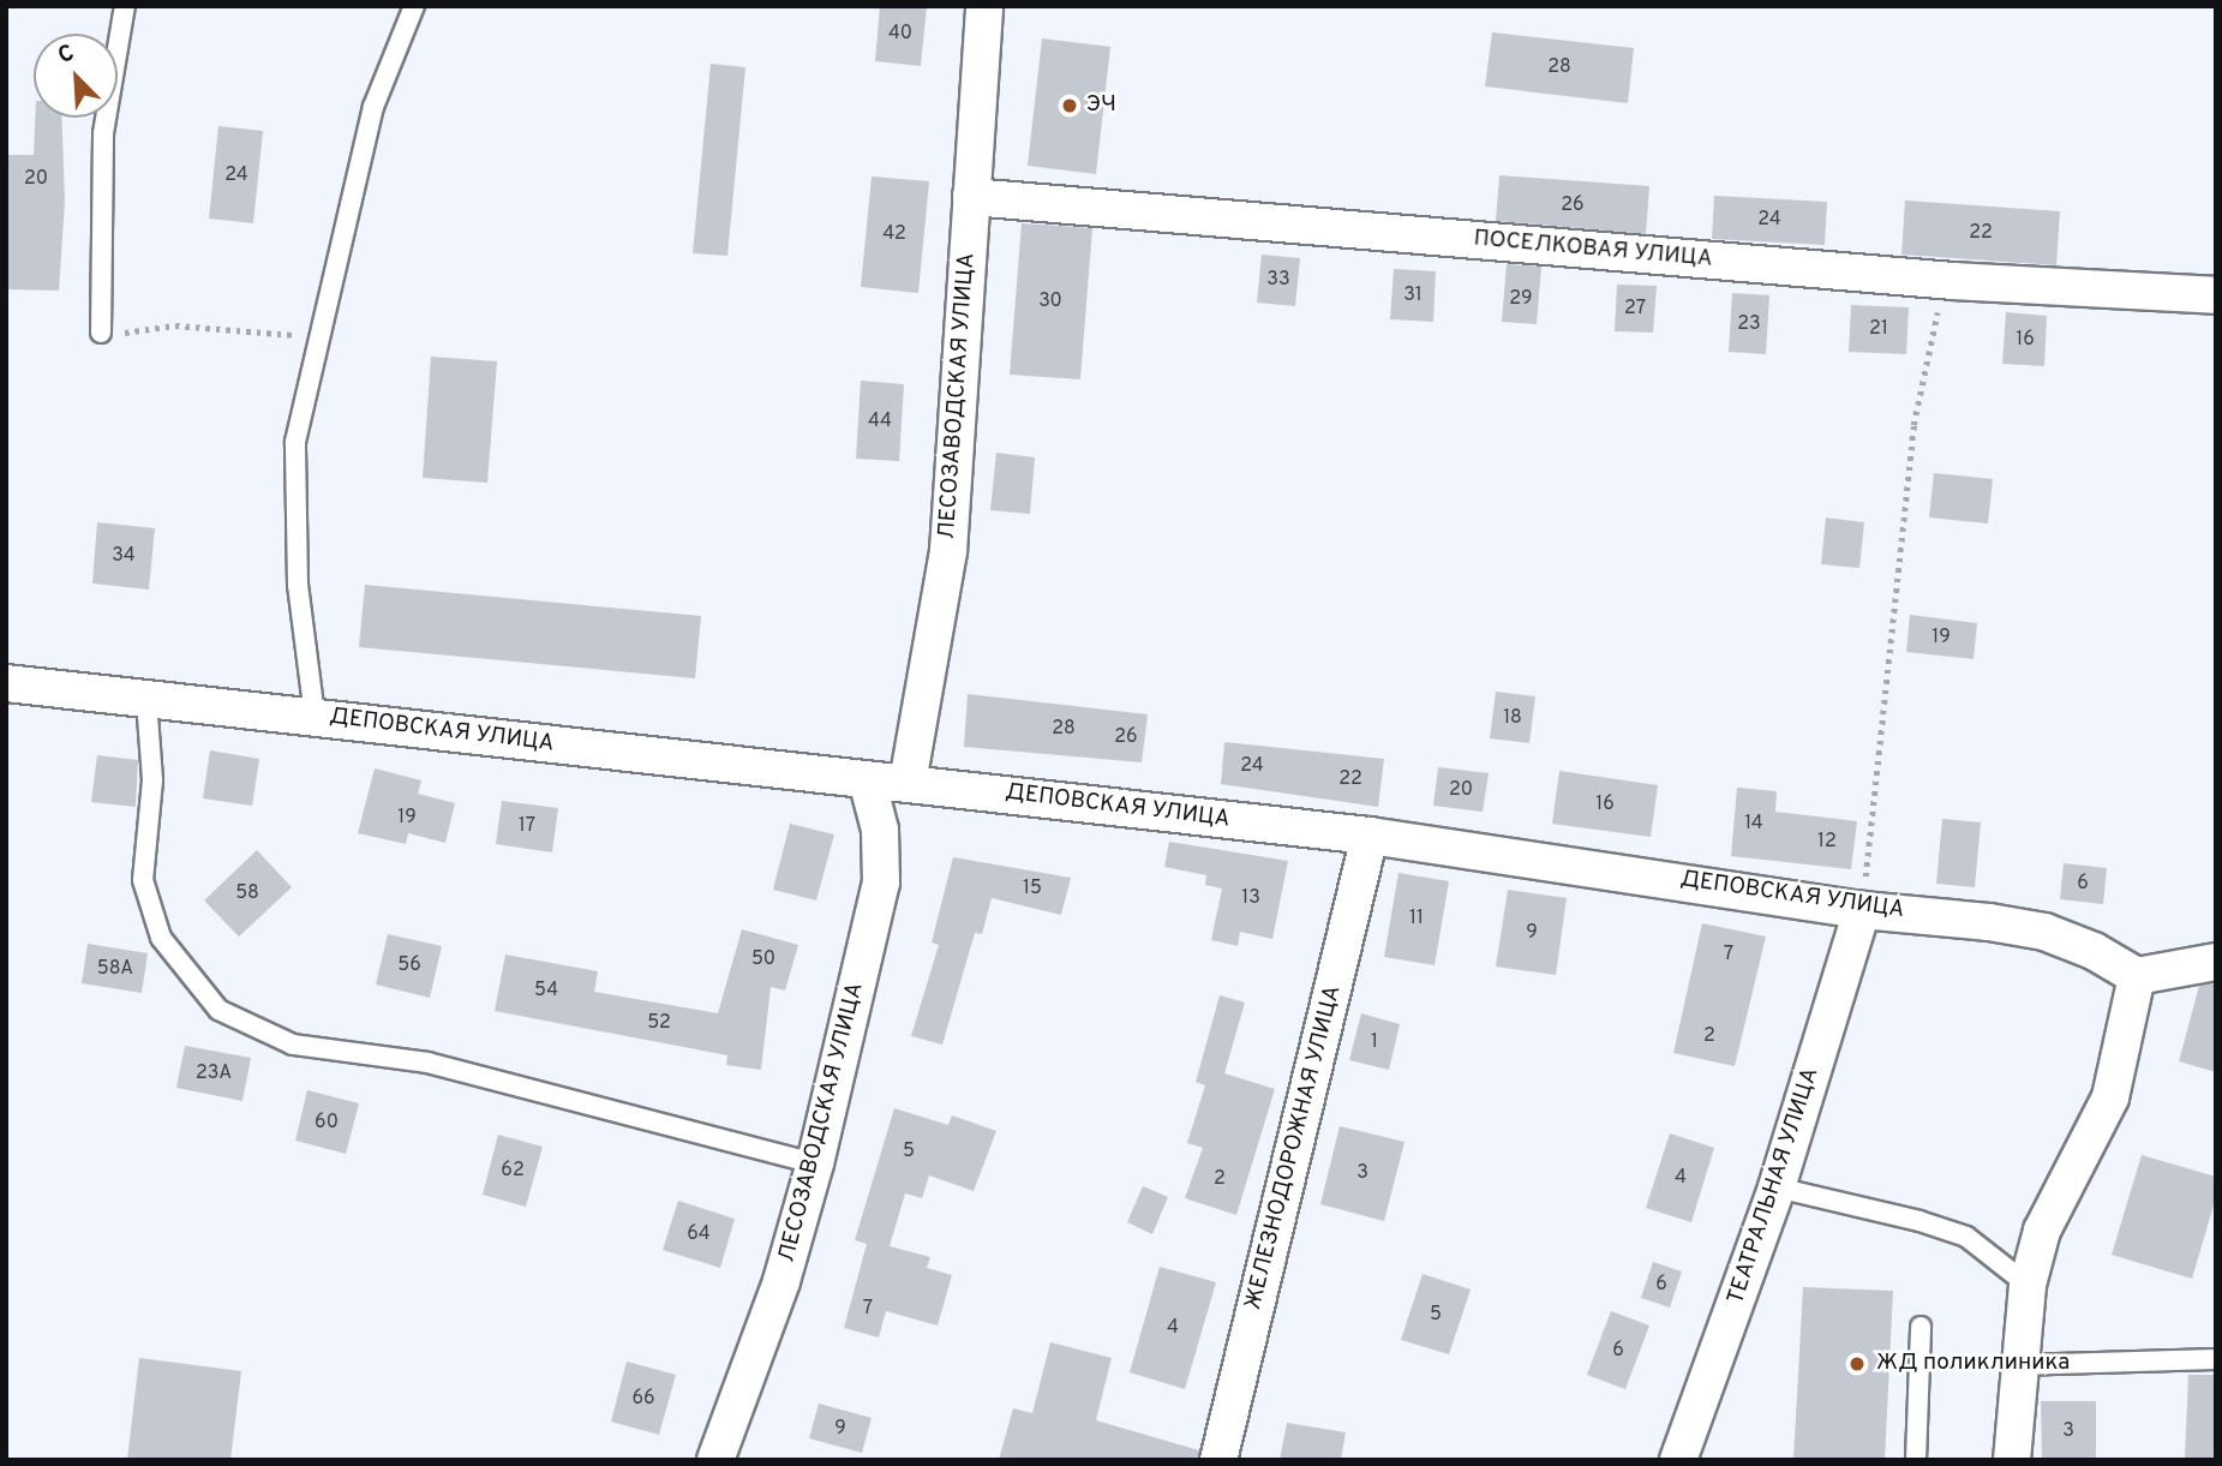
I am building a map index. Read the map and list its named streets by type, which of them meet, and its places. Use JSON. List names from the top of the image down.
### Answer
{
  "streets": {
    "street": [
      "ПОСЕЛКОВАЯ УЛИЦА",
      "ЛЕСОЗАВОДСКАЯ УЛИЦА",
      "ДЕПОВСКАЯ УЛИЦА",
      "ЖЕЛЕЗНОДОРОЖНАЯ УЛИЦА",
      "ТЕАТРАЛЬНАЯ УЛИЦА"
    ]
  },
  "crossings": [
    ["ПОСЕЛКОВАЯ УЛИЦА", "ЛЕСОЗАВОДСКАЯ УЛИЦА"],
    ["ЛЕСОЗАВОДСКАЯ УЛИЦА", "ДЕПОВСКАЯ УЛИЦА"],
    ["ДЕПОВСКАЯ УЛИЦА", "ЖЕЛЕЗНОДОРОЖНАЯ УЛИЦА"],
    ["ДЕПОВСКАЯ УЛИЦА", "ТЕАТРАЛЬНАЯ УЛИЦА"]
  ],
  "places": ["ЭЧ", "ЖД поликлиника"],
  "house_numbers": [
    "40",
    "28",
    "24",
    "20",
    "26",
    "24",
    "22",
    "42",
    "33",
    "31",
    "29",
    "30",
    "27",
    "23",
    "21",
    "16",
    "44",
    "34",
    "19",
    "18",
    "28",
    "26",
    "24",
    "22",
    "20",
    "16",
    "19",
    "14",
    "17",
    "12",
    "6",
    "15",
    "58",
    "13",
    "11",
    "9",
    "7",
    "50",
    "56",
    "58А",
    "54",
    "52",
    "2",
    "1",
    "23А",
    "60",
    "5",
    "62",
    "3",
    "4",
    "2",
    "64",
    "6",
    "7",
    "5",
    "4",
    "6",
    "66",
    "9",
    "3"
  ],
  "north": "top left"
}
